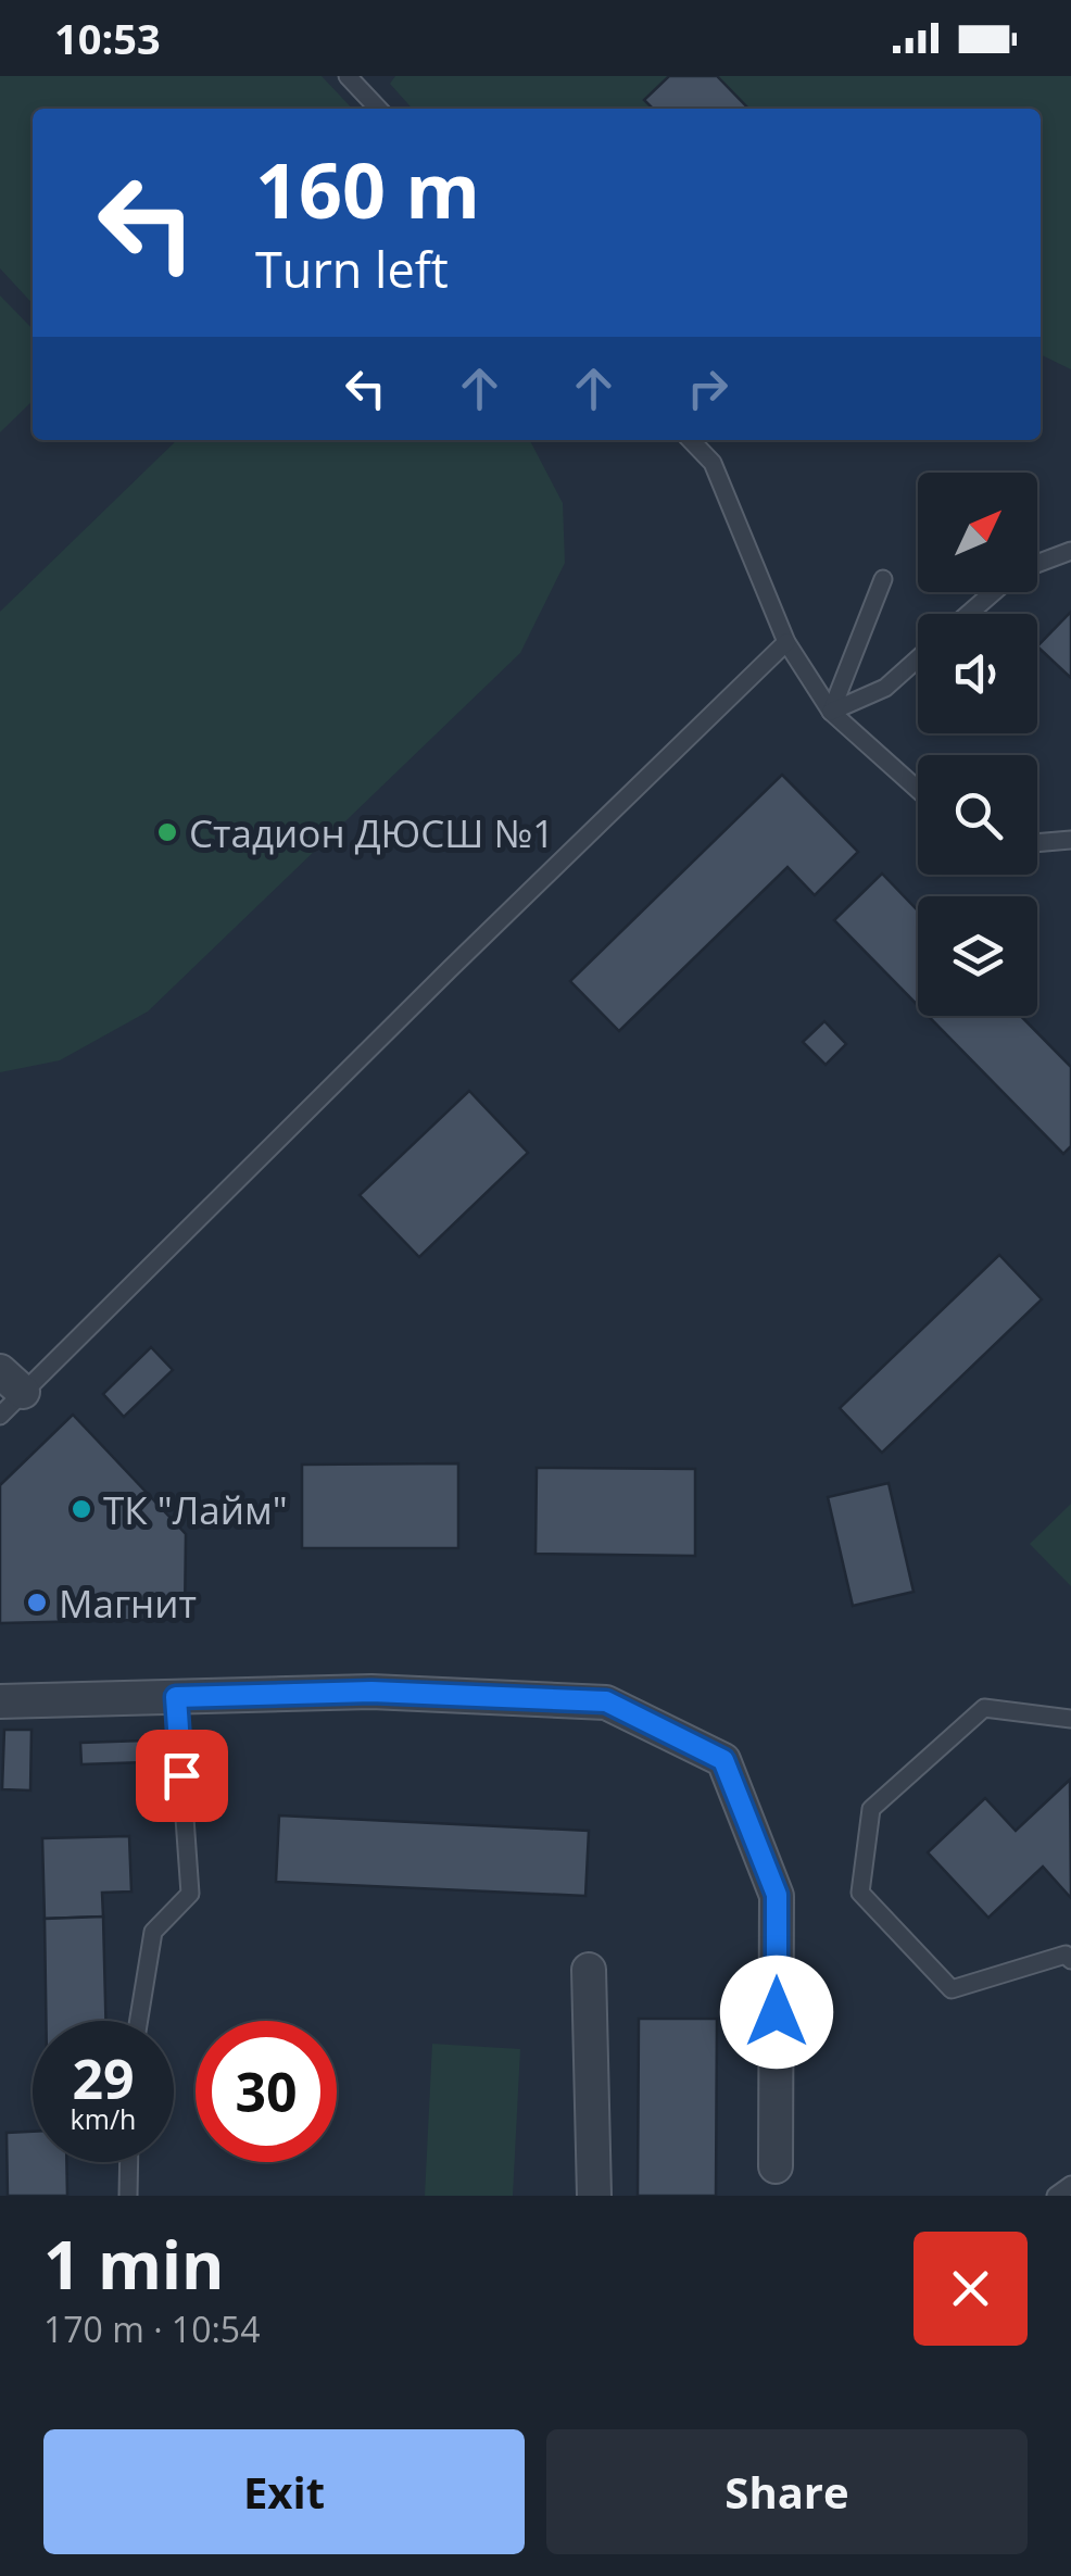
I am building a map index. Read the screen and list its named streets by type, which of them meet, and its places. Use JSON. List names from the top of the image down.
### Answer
{
  "places": ["Стадион ДЮСШ №1", "ТК \"Лайм\"", "Магнит"],
  "north": "top right",
  "page": {
    "status": "10:53",
    "turn": ["160 m", "Turn left"],
    "speed": "29 km/h",
    "limit": "30",
    "heading": ["1 min", "170 m · 10:54"],
    "buttons": ["Exit", "Share"]
  }
}
